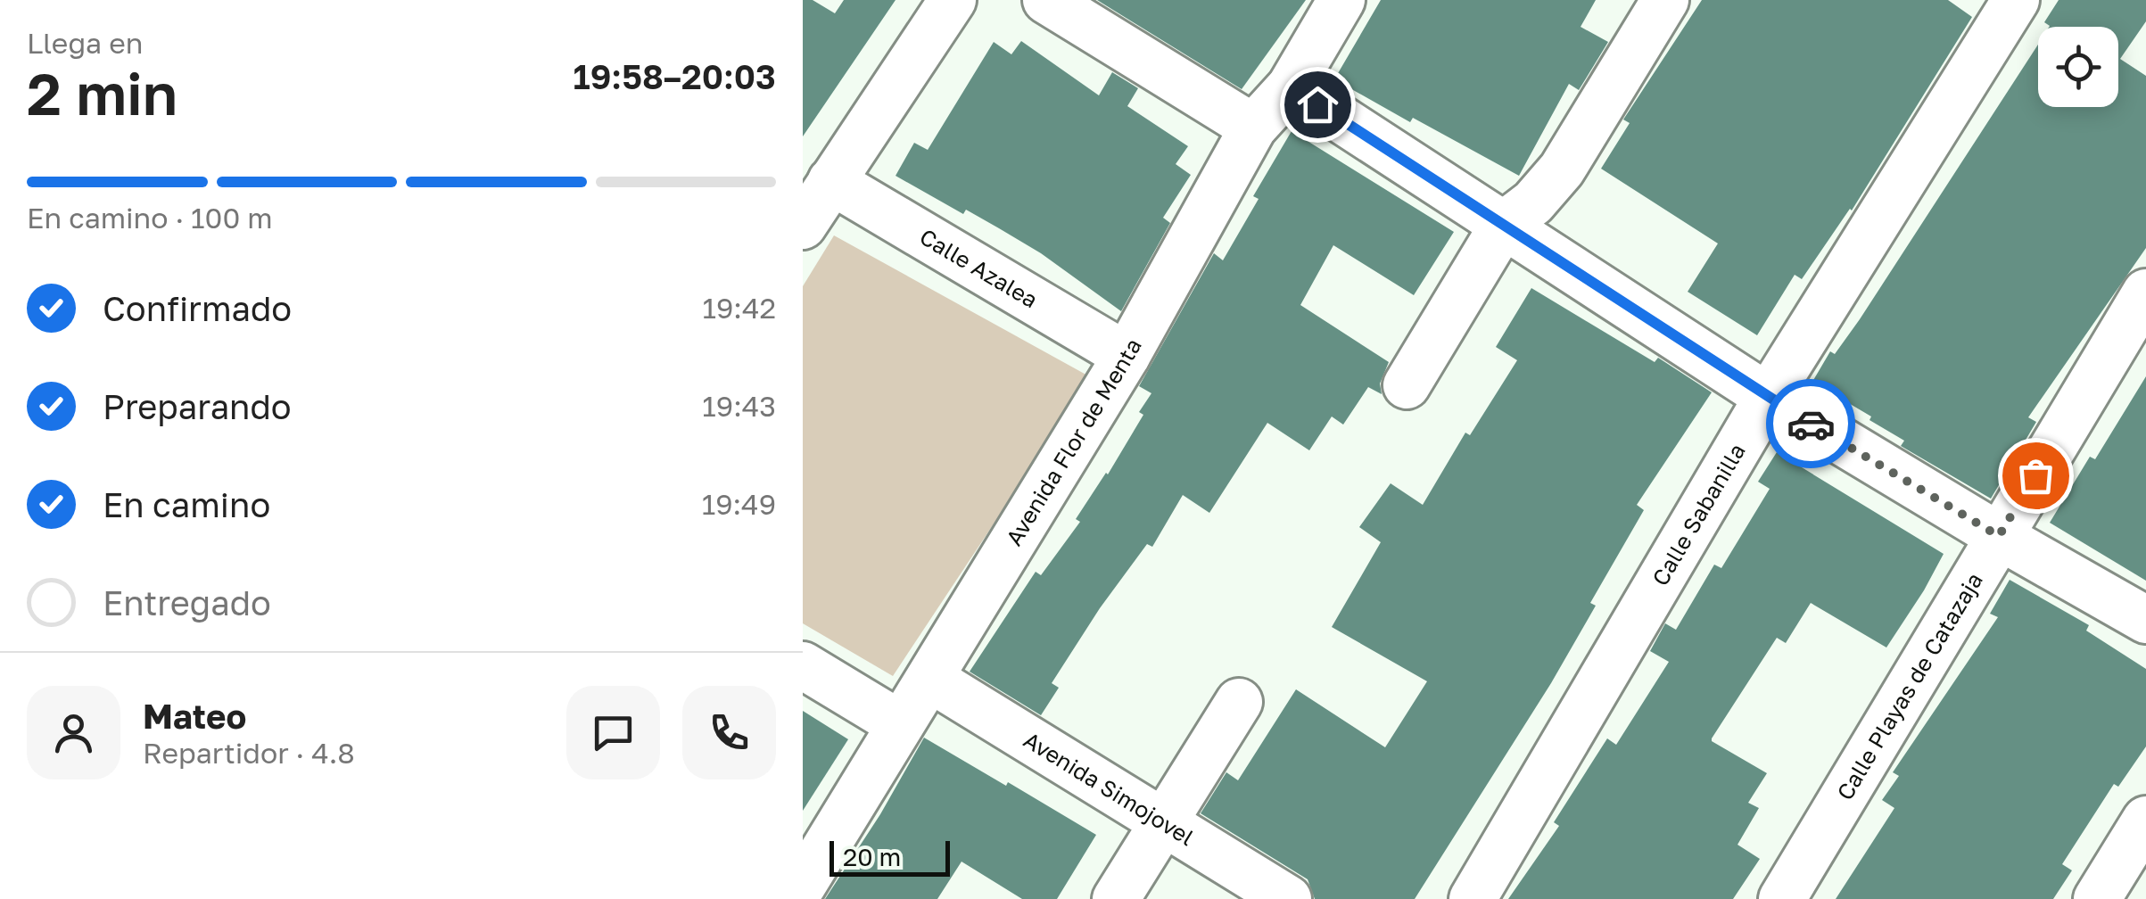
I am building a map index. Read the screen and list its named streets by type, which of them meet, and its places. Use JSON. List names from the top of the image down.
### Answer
{
  "streets": {
    "street": [
      "Calle Azalea",
      "Avenida Flor de Menta",
      "Calle Sabanilla",
      "Calle Playas de Catazaja",
      "Avenida Simojovel"
    ]
  },
  "crossings": [
    ["Calle Azalea", "Avenida Flor de Menta"],
    ["Avenida Flor de Menta", "Avenida Simojovel"]
  ],
  "scale_bar": "20 m",
  "page": {
    "heading": ["2 min", "Llega en", "19:58–20:03"],
    "panel": ["Mateo", "Repartidor · 4.8"],
    "bar": "En camino · 100 m",
    "list": [
      ["Confirmado", "19:42"],
      ["Preparando", "19:43"],
      ["En camino", "19:49"],
      "Entregado"
    ],
    "scale": "20 m"
  }
}
